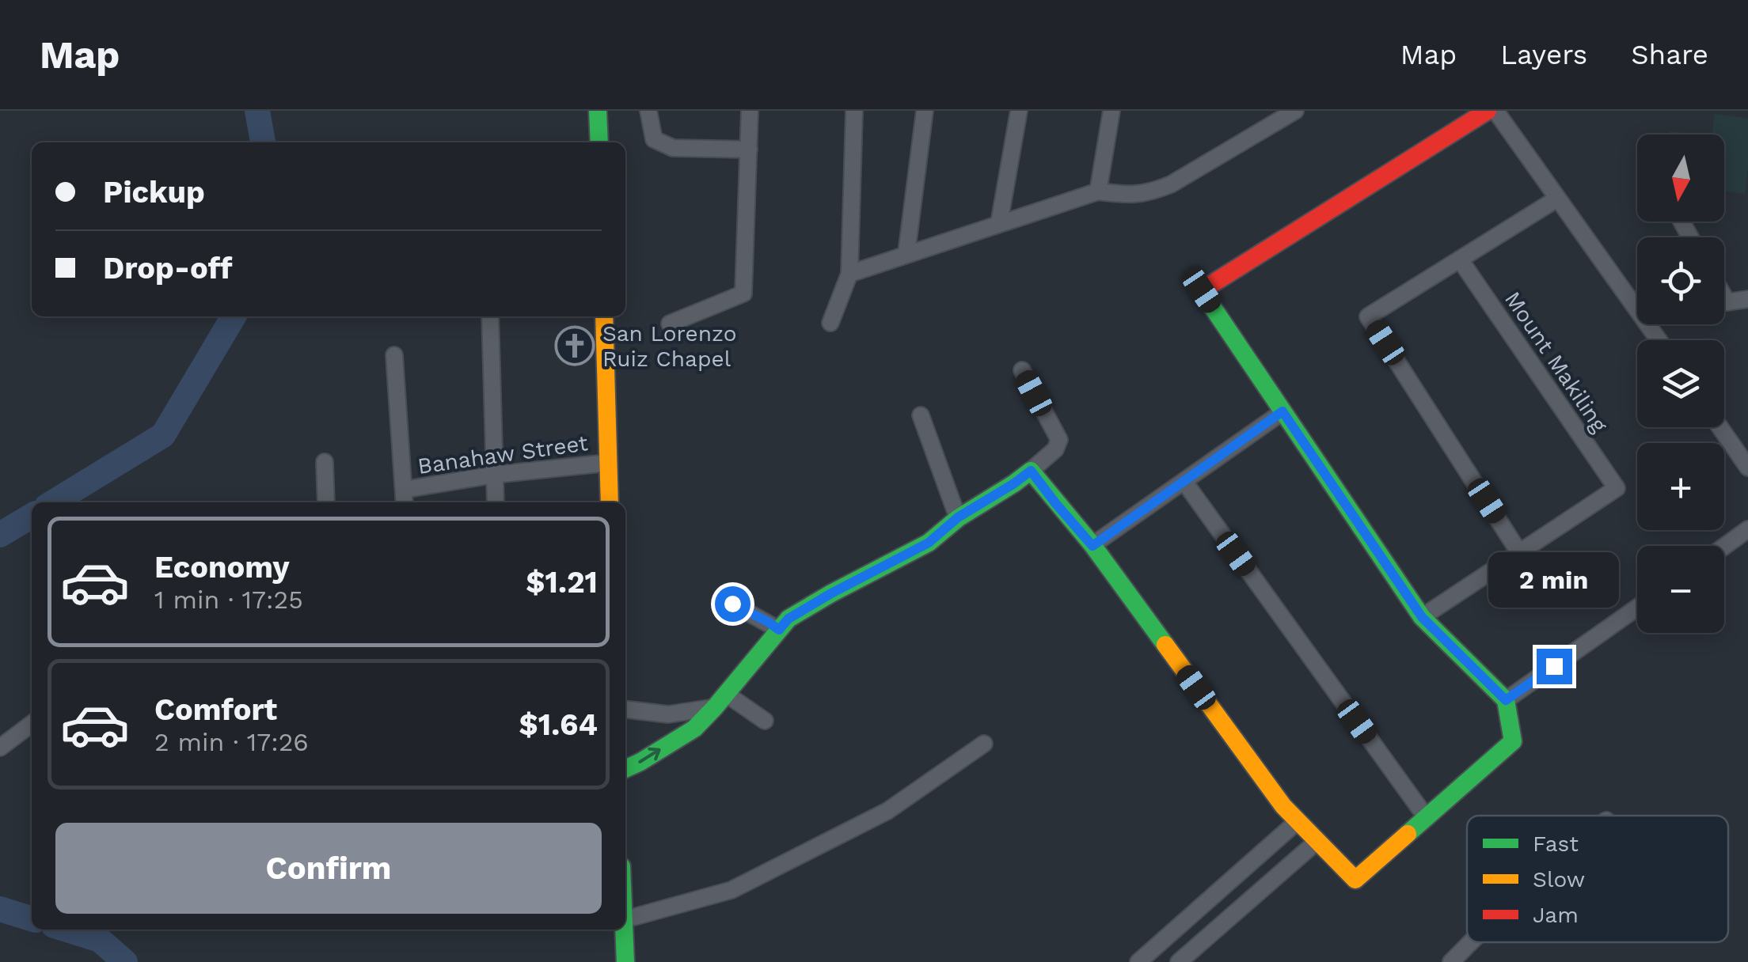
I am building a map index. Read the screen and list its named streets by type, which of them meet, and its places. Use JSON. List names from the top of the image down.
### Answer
{
  "streets": {
    "street": ["Mount Makiling", "Banahaw Street"]
  },
  "places": {
    "church": ["San Lorenzo Ruiz Chapel"]
  },
  "legend": ["Fast", "Slow", "Jam"],
  "north": "bottom",
  "page": {
    "header": "Map",
    "nav": ["Map", "Layers", "Share"],
    "map_buttons": ["+", "−"],
    "banner": ["Pickup", "Drop-off"],
    "list": [
      {
        "name": "Economy",
        "note": "1 min · 17:25",
        "value": "$1.21"
      },
      {
        "name": "Comfort",
        "note": "2 min · 17:26",
        "value": "$1.64"
      }
    ],
    "bubble": "2 min",
    "buttons": "Confirm"
  }
}
